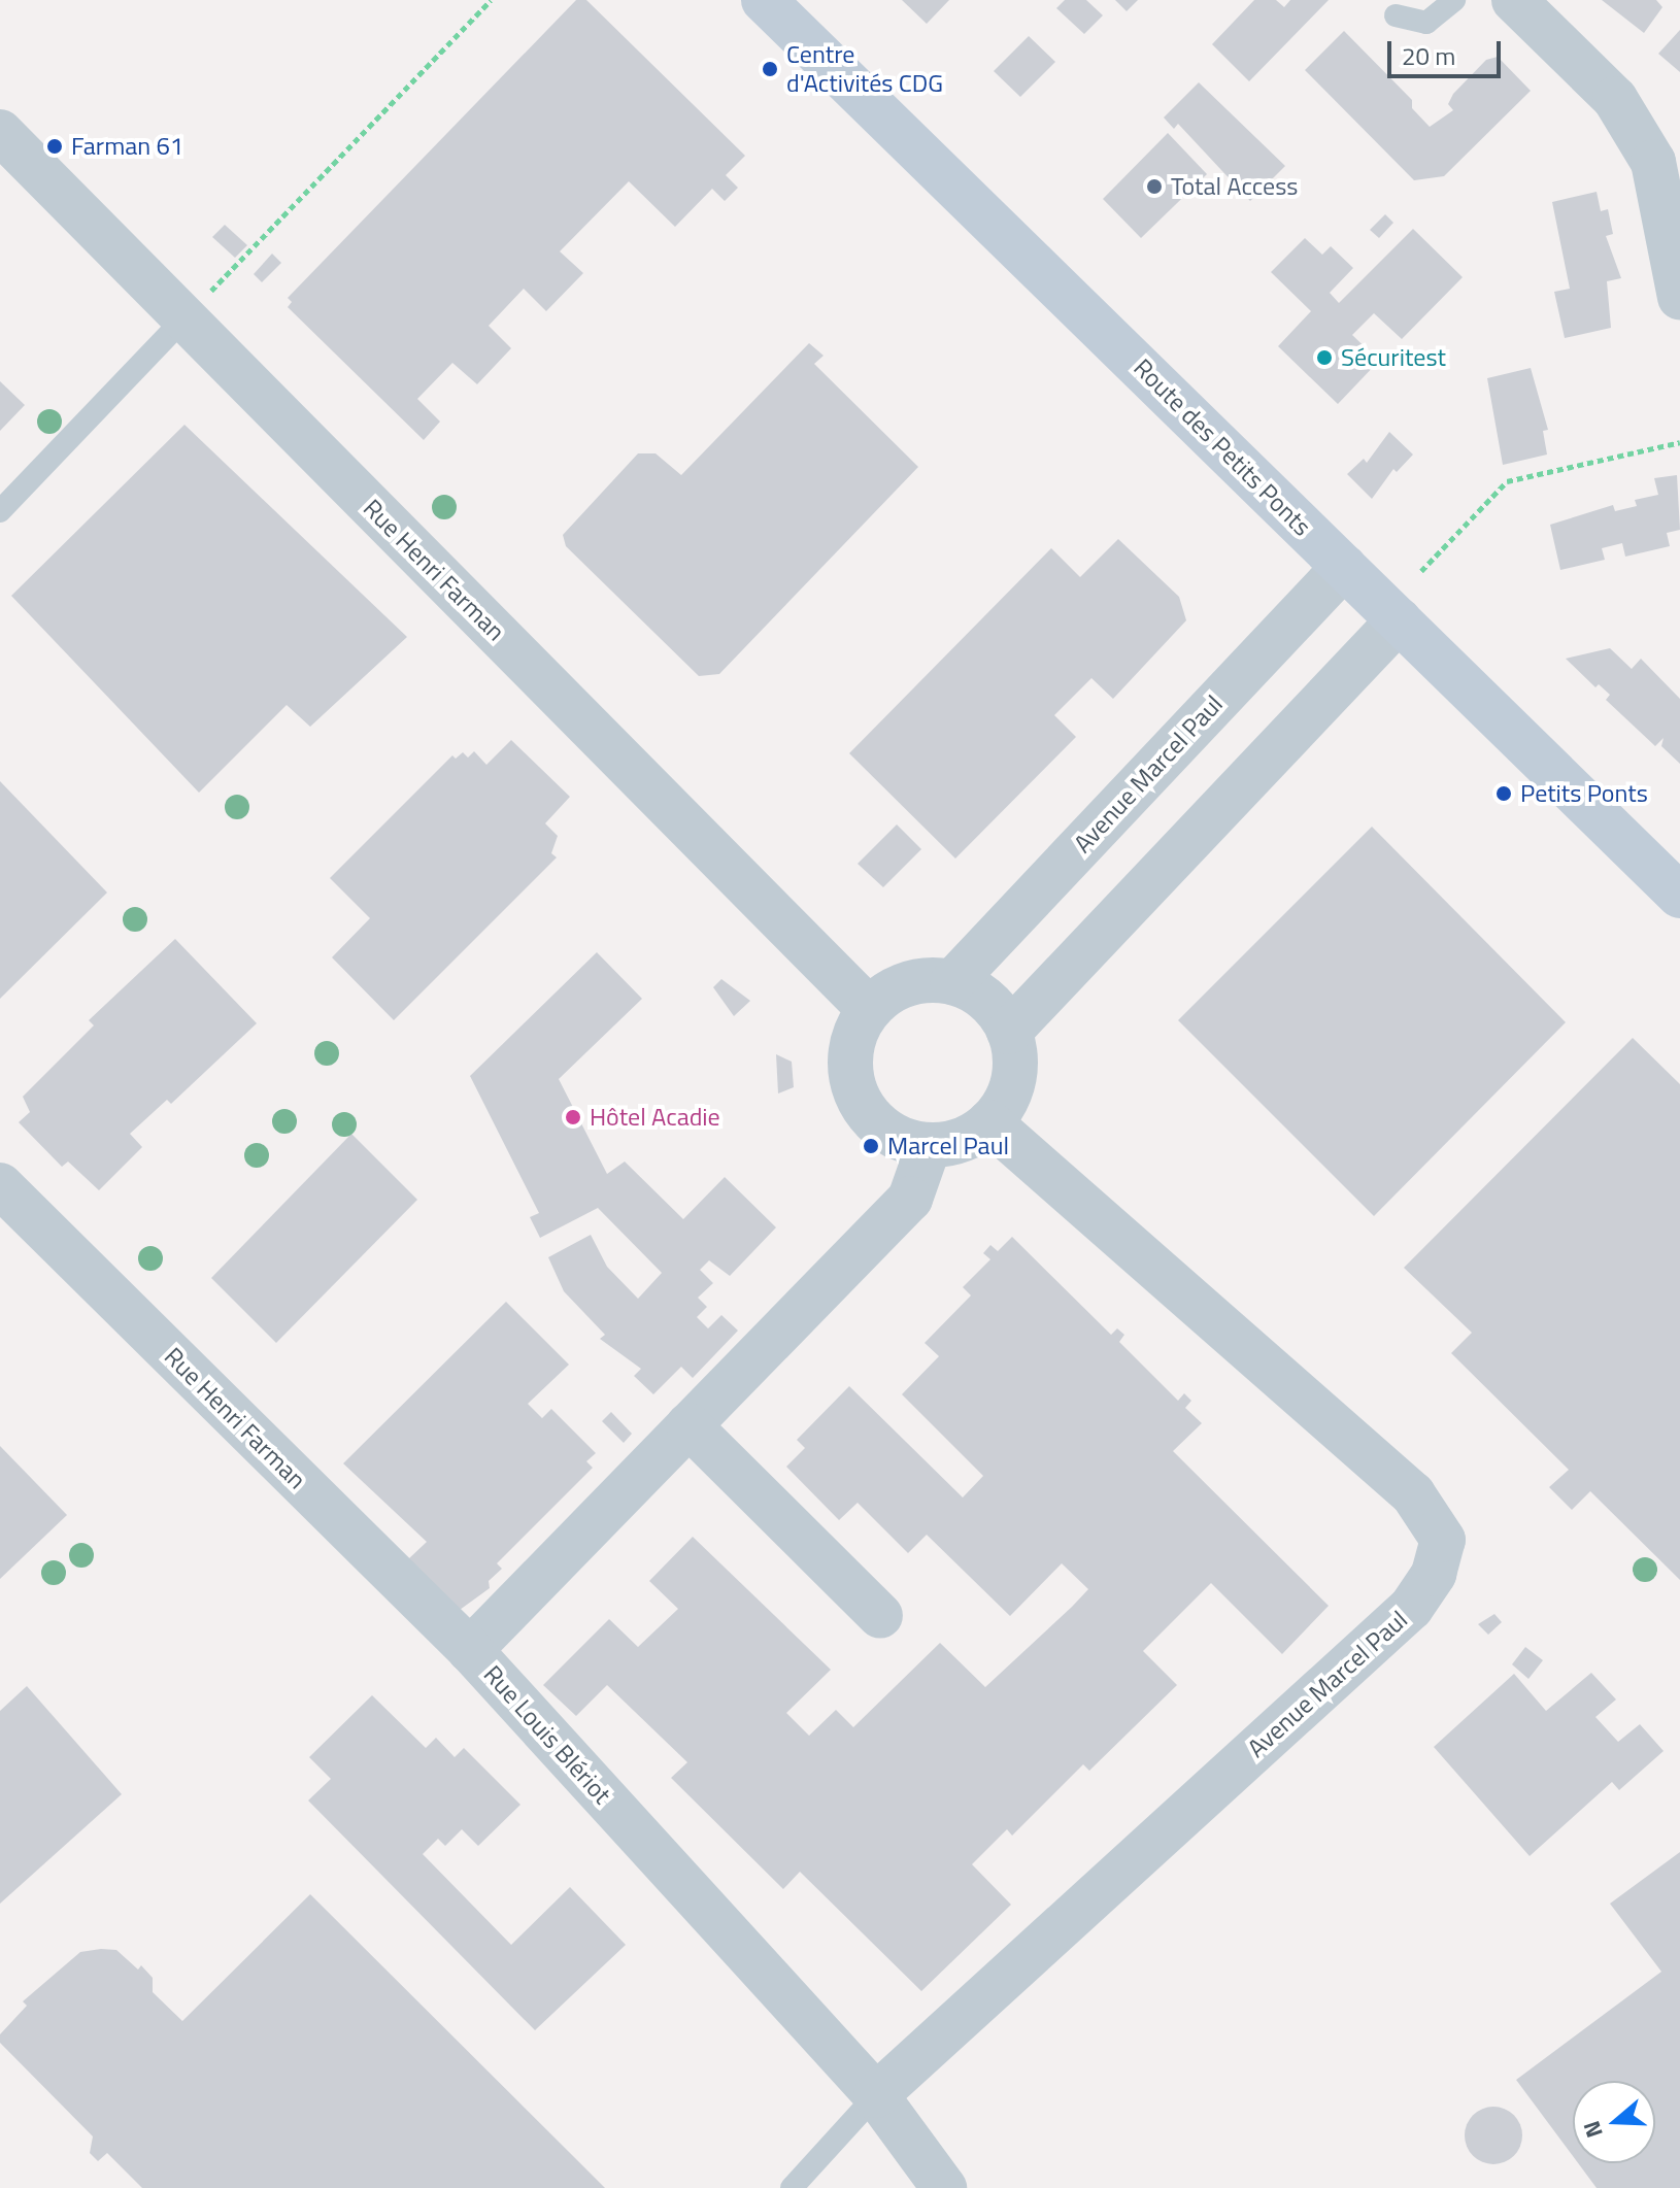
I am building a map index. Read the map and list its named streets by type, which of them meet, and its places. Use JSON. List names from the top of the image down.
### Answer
{
  "streets": {
    "main road": ["Route des Petits Ponts"],
    "street": ["Rue Henri Farman", "Avenue Marcel Paul", "Rue Louis Blériot"]
  },
  "crossings": [
    ["Route des Petits Ponts", "Avenue Marcel Paul"],
    ["Rue Henri Farman", "Avenue Marcel Paul"],
    ["Rue Henri Farman", "Rue Louis Blériot"],
    ["Avenue Marcel Paul", "Rue Louis Blériot"]
  ],
  "places": [
    "Centre d'Activités CDG",
    "Farman 61",
    "Total Access",
    "Sécuritest",
    "Petits Ponts",
    "Hôtel Acadie",
    "Marcel Paul"
  ],
  "scale_bar": "20 m",
  "north": "left"
}
